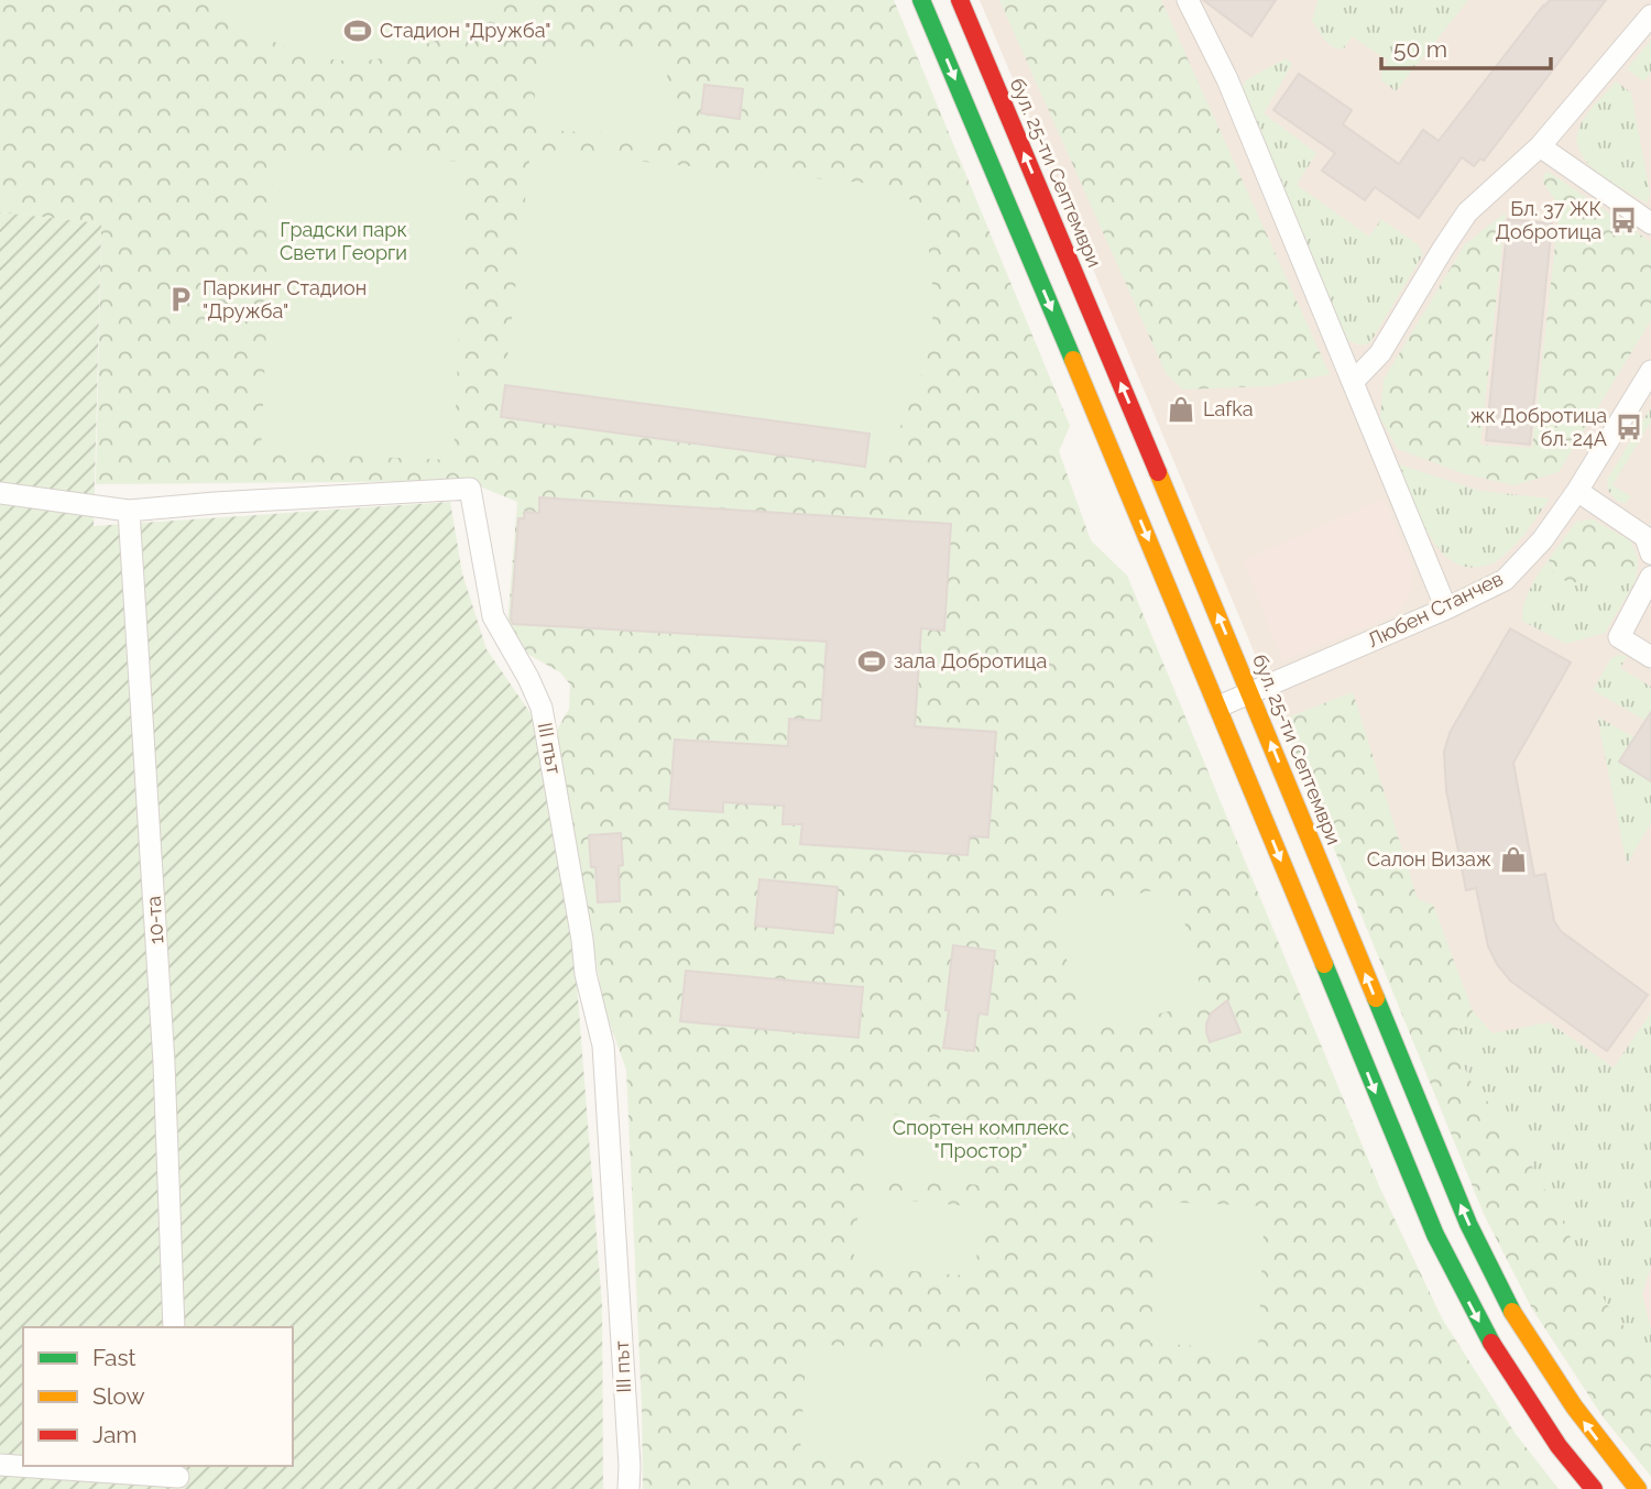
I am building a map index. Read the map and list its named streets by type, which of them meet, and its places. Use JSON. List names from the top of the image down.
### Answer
{
  "streets": {
    "main road": ["бул. 25-ти Септември"],
    "street": ["Любен Станчев", "ІІІ път", "10-та"]
  },
  "crossings": [
    ["бул. 25-ти Септември", "Любен Станчев"],
    ["ІІІ път", "10-та"]
  ],
  "parks": ["Градски парк Свети Георги", "Спортен комплекс \"Простор\""],
  "places": {
    "sports": ["Стадион \"Дружба\"", "зала Добротица"],
    "bus stop": ["Бл. 37 ЖК Добротица", "жк Добротица бл. 24А"],
    "parking": ["Паркинг Стадион \"Дружба\""],
    "shop": ["Lafka", "Салон Визаж"]
  },
  "legend": ["Fast", "Slow", "Jam"],
  "scale_bar": "50 m"
}
